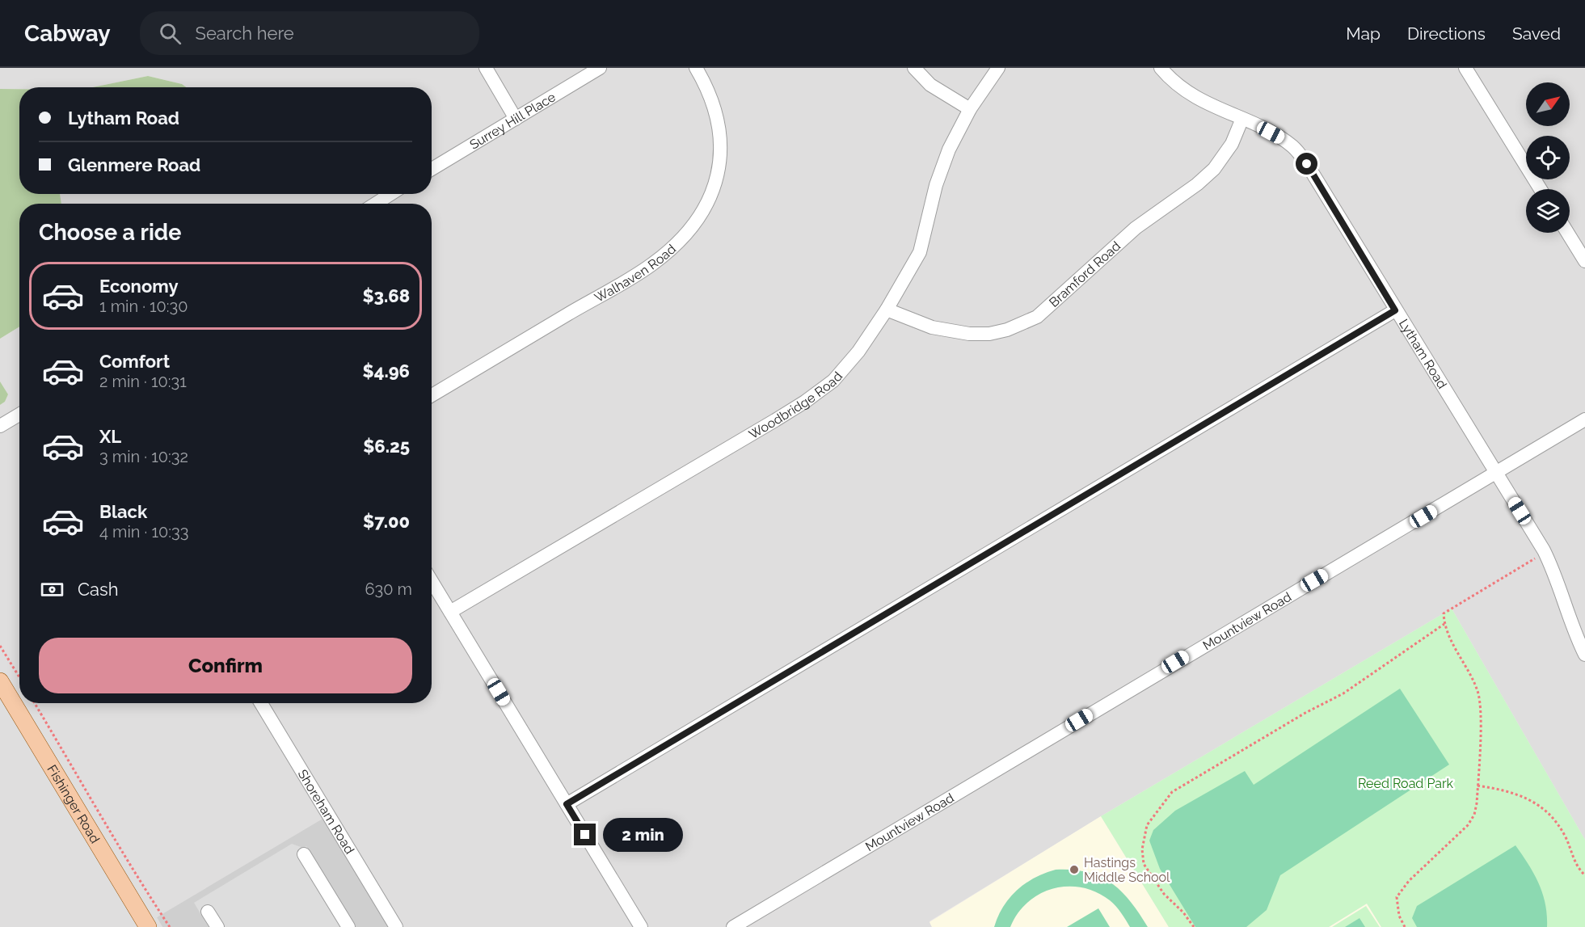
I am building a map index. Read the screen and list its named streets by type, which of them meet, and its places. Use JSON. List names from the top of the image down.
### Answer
{
  "streets": {
    "main road": ["Fishinger Road"],
    "street": [
      "Surrey Hill Place",
      "Walhaven Road",
      "Bramford Road",
      "Lytham Road",
      "Woodbridge Road",
      "Mountview Road",
      "Shoreham Road"
    ]
  },
  "crossings": [
    ["Bramford Road", "Lytham Road"],
    ["Bramford Road", "Woodbridge Road"],
    ["Lytham Road", "Mountview Road"]
  ],
  "parks": ["Reed Road Park"],
  "places": ["Hastings Middle School"],
  "north": "top right",
  "page": {
    "header": "Cabway",
    "search": "Search here",
    "nav": ["Map", "Directions", "Saved"],
    "banner": ["Lytham Road", "Glenmere Road"],
    "heading": "Choose a ride",
    "list": [
      {
        "name": "Economy",
        "note": "1 min · 10:30",
        "value": "$3.68"
      },
      {
        "name": "Comfort",
        "note": "2 min · 10:31",
        "value": "$4.96"
      },
      {
        "name": "XL",
        "note": "3 min · 10:32",
        "value": "$6.25"
      },
      {
        "name": "Black",
        "note": "4 min · 10:33",
        "value": "$7.00"
      }
    ],
    "pay": ["Cash", "630 m"],
    "buttons": "Confirm",
    "bubble": "2 min"
  }
}
